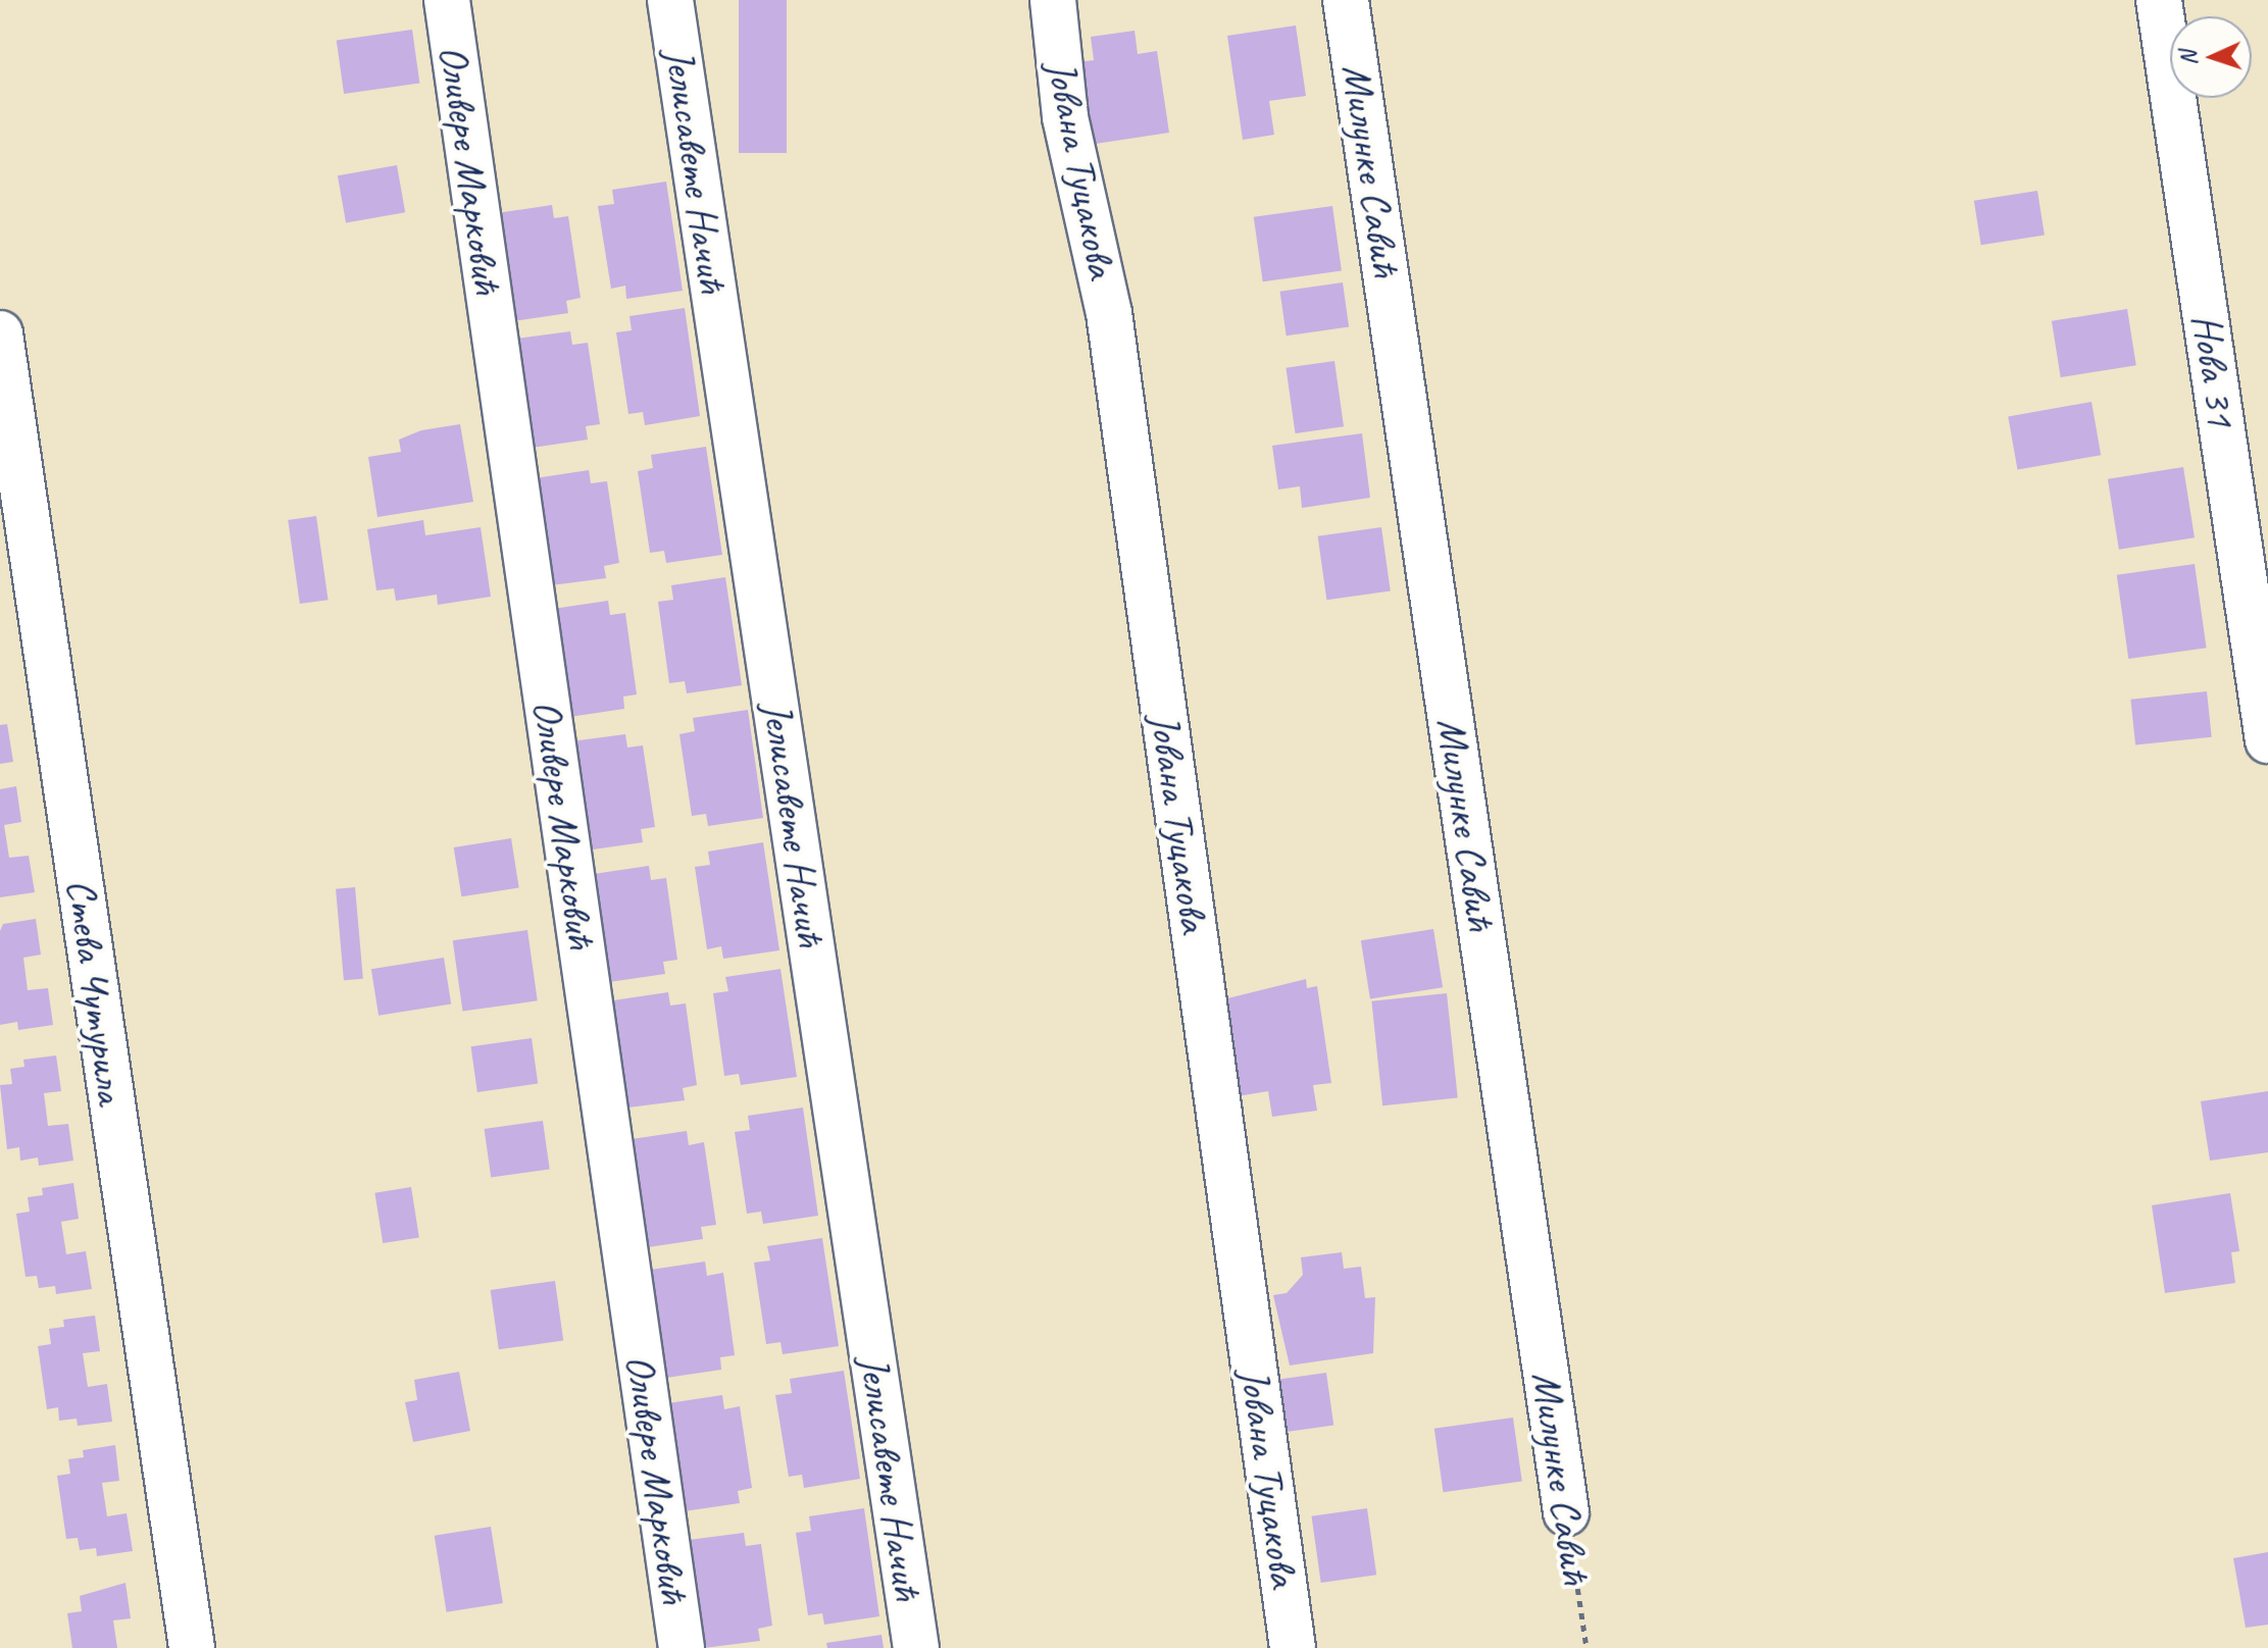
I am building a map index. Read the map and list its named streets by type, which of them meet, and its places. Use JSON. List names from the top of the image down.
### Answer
{
  "streets": {
    "street": [
      "Оливере Марковић",
      "Јована Туцакова",
      "Јелисавете Начић",
      "Милунке Савић",
      "Нова 31",
      "Стева Чутурила"
    ]
  },
  "north": "left"
}
